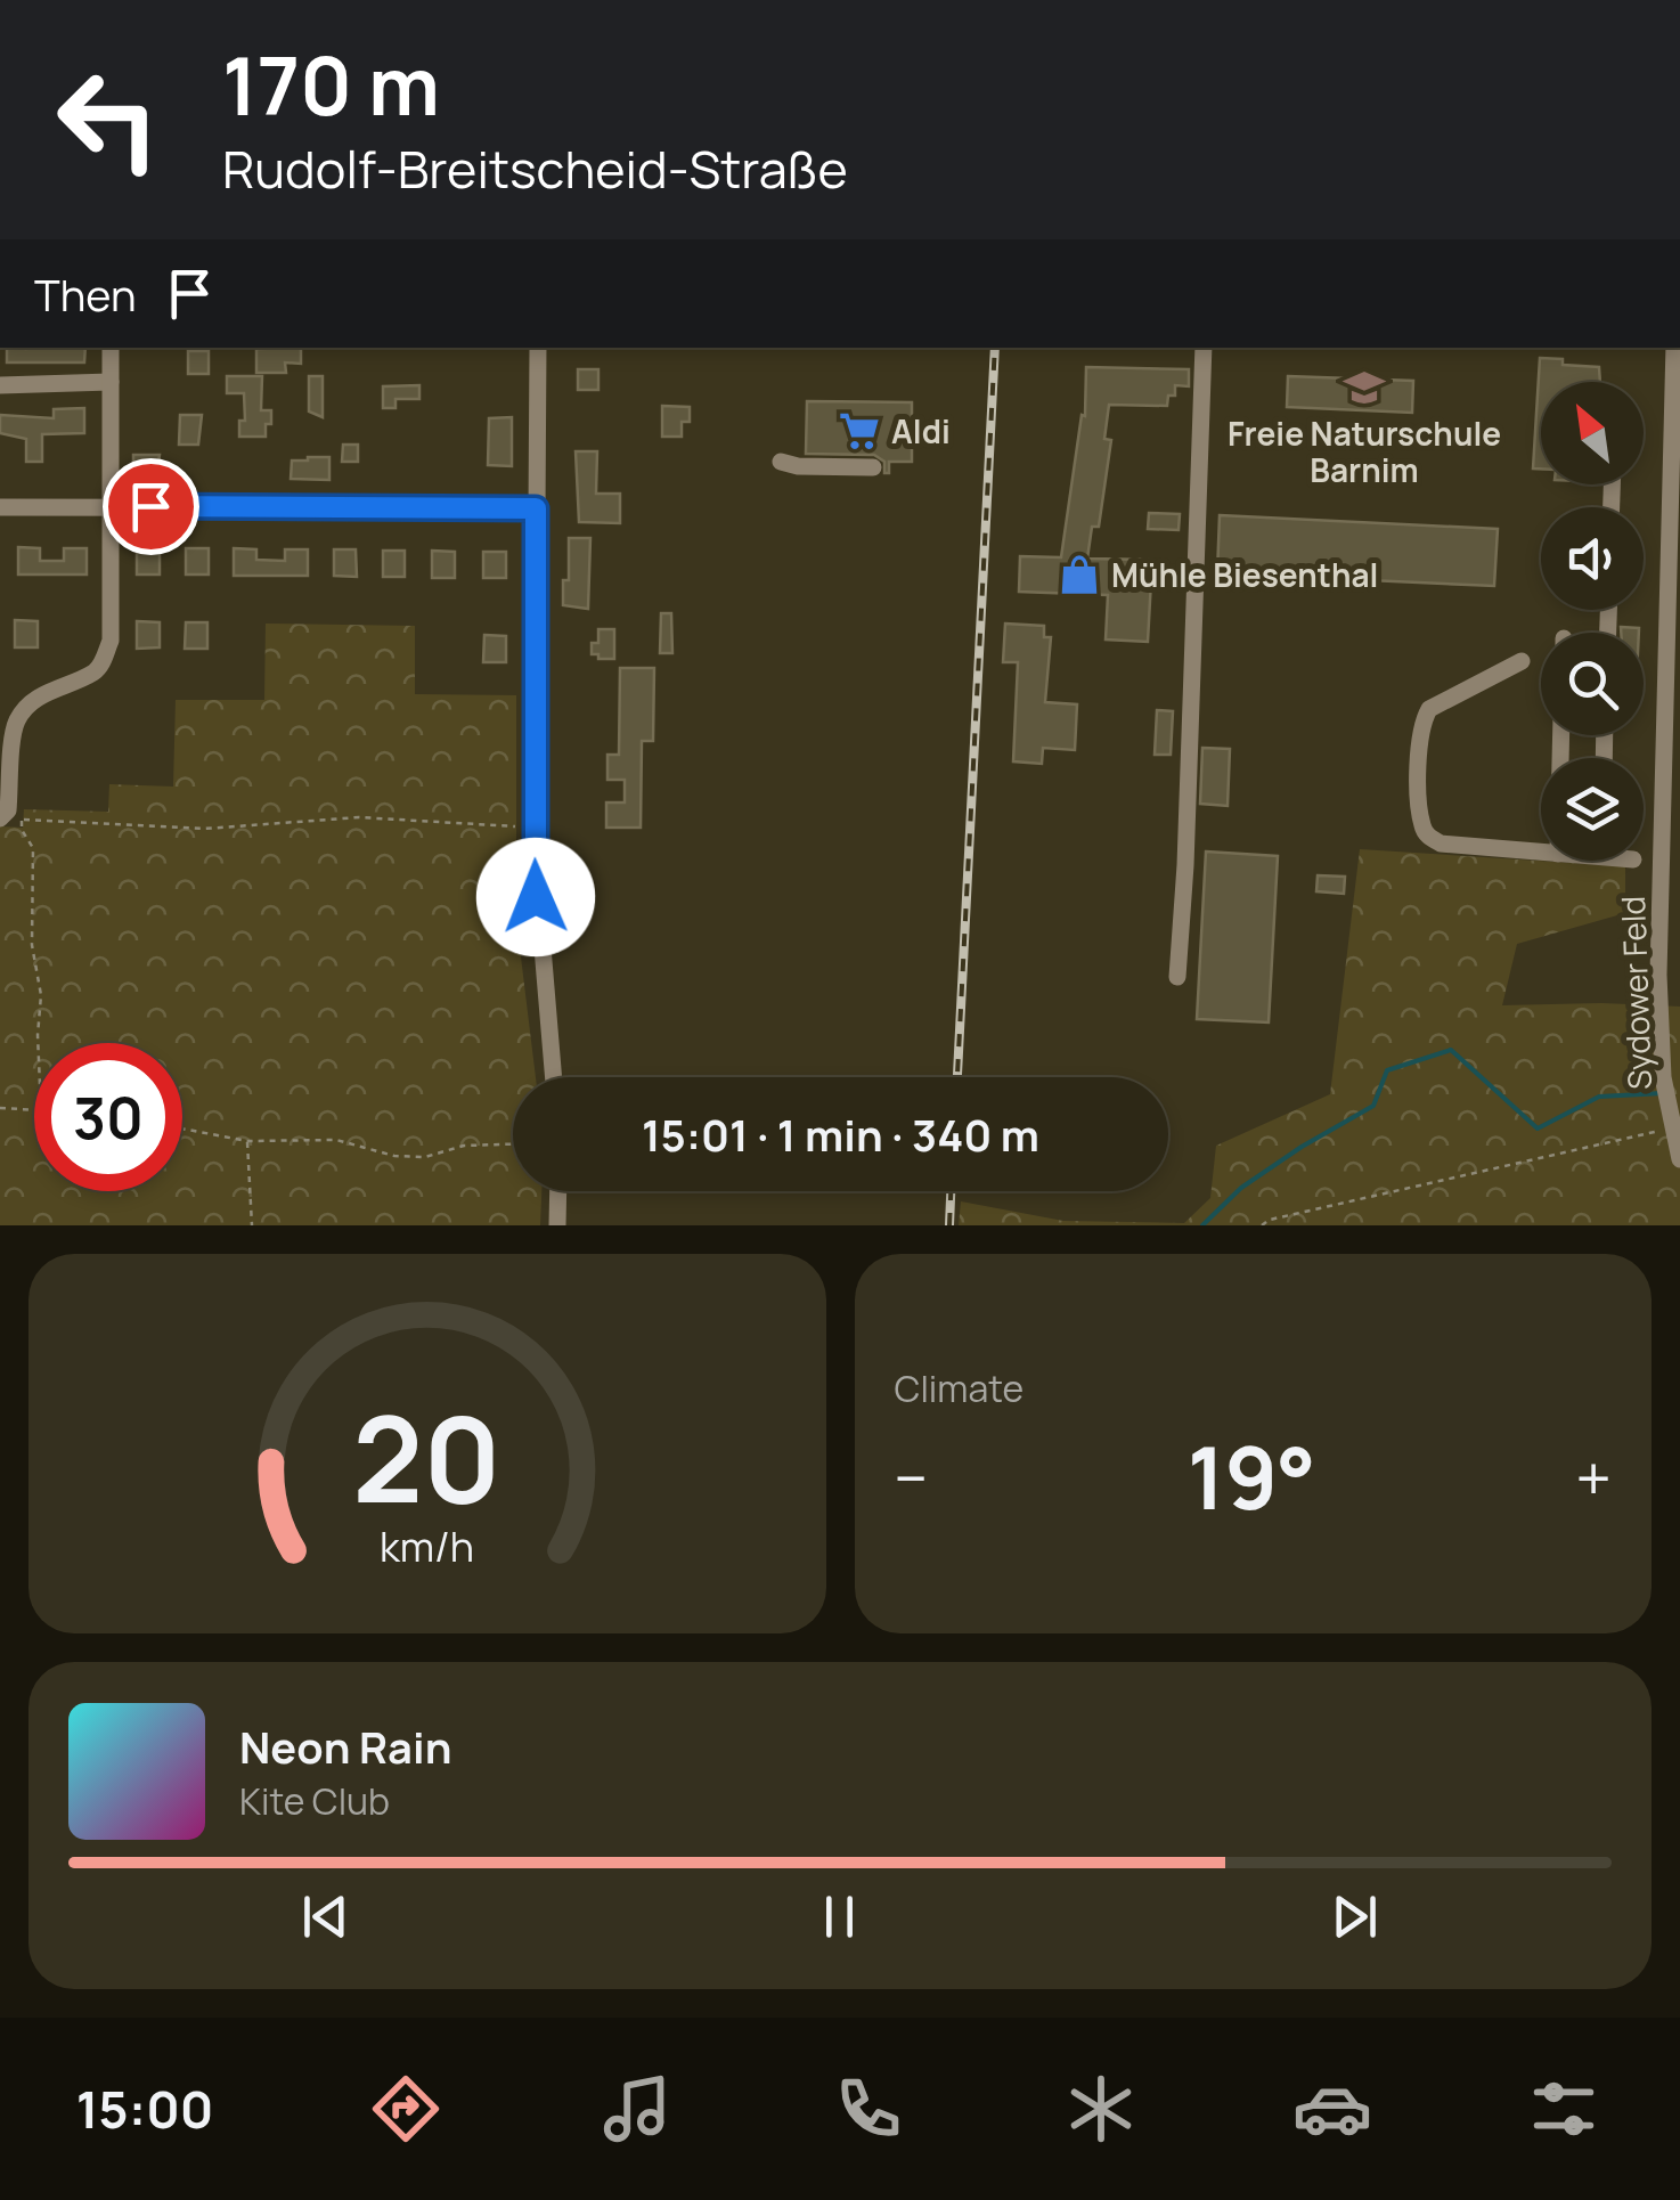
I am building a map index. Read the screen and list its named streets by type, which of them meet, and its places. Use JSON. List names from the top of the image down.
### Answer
{
  "streets": {
    "street": ["Sydower Feld"]
  },
  "places": {
    "school or university": ["Freie Naturschule Barnim"],
    "supermarket": ["Aldi"],
    "shop": ["Mühle Biesenthal"]
  },
  "north": "top left",
  "page": {
    "turn": ["170 m", "Rudolf-Breitscheid-Straße"],
    "then": "Then",
    "limit": "30",
    "trip": "15:01 · 1 min · 340 m",
    "tile": "Climate",
    "heat": ["−", "19°", "+"],
    "song": ["Neon Rain", "Kite Club"],
    "tabs": "15:00",
    "gauge": ["20", "km/h"]
  }
}
